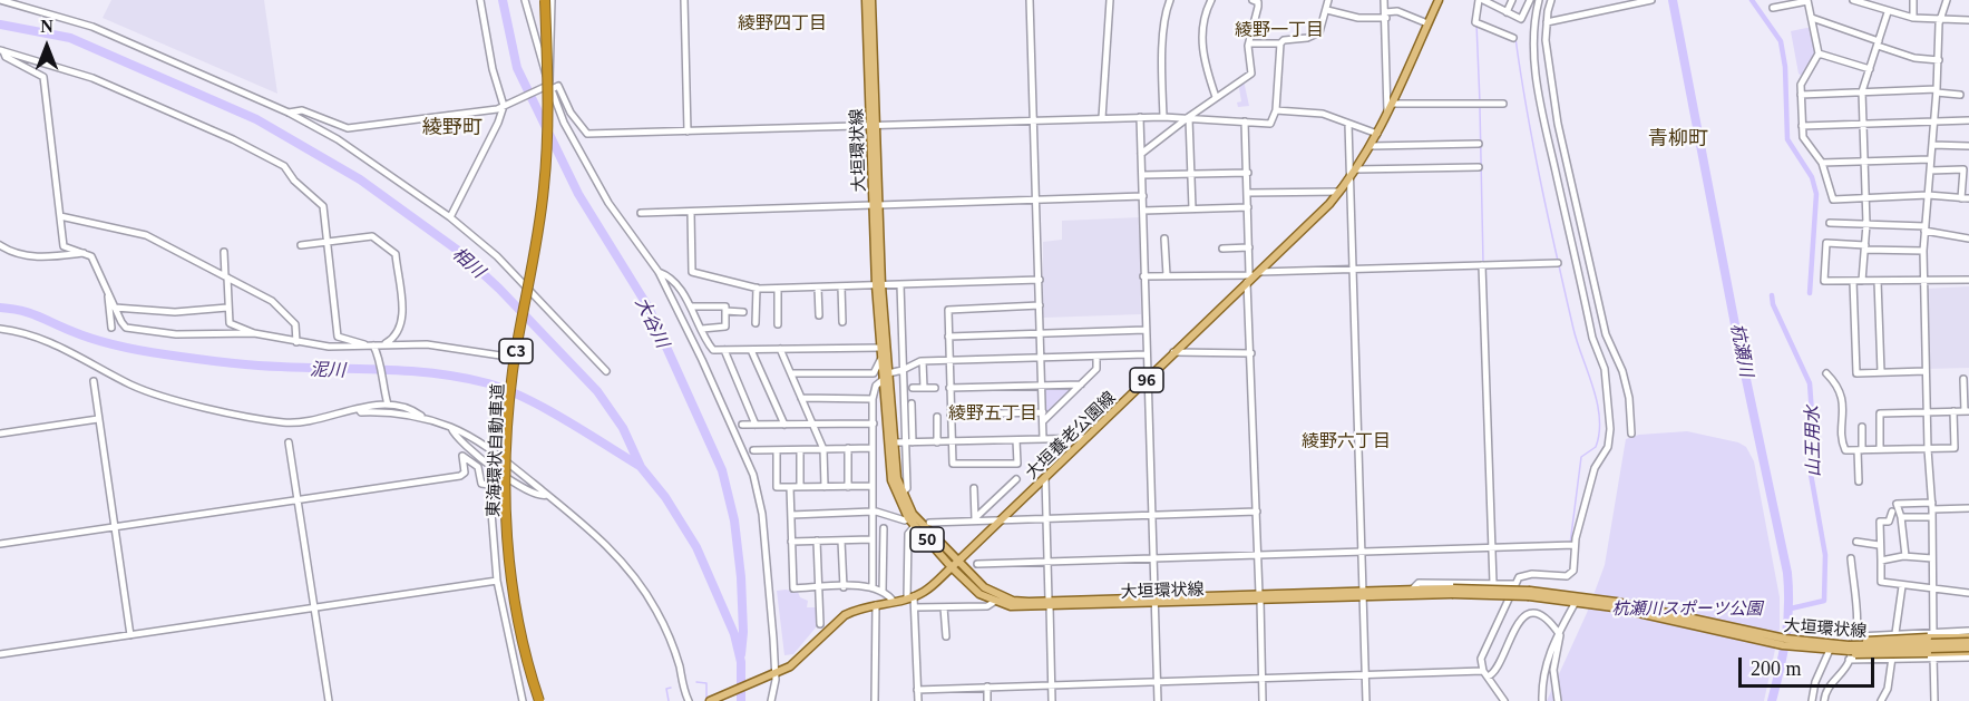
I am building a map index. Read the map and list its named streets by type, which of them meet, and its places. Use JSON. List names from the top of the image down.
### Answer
{
  "streets": {
    "highway": ["C3", "東海環状自動車道"],
    "main road": [
      "大垣環状線",
      "96",
      "大垣養老公園線",
      "50"
    ]
  },
  "crossings": [
    ["大垣環状線", "大垣養老公園線"],
    ["大垣環状線", "50"]
  ],
  "districts": [
    "綾野四丁目",
    "綾野一丁目",
    "綾野町",
    "青柳町",
    "綾野五丁目",
    "綾野六丁目"
  ],
  "water": [
    "相川",
    "大谷川",
    "杭瀬川",
    "泥川",
    "山王用水"
  ],
  "parks": ["杭瀬川スポーツ公園"],
  "scale_bar": "200 m",
  "north": "top"
}
